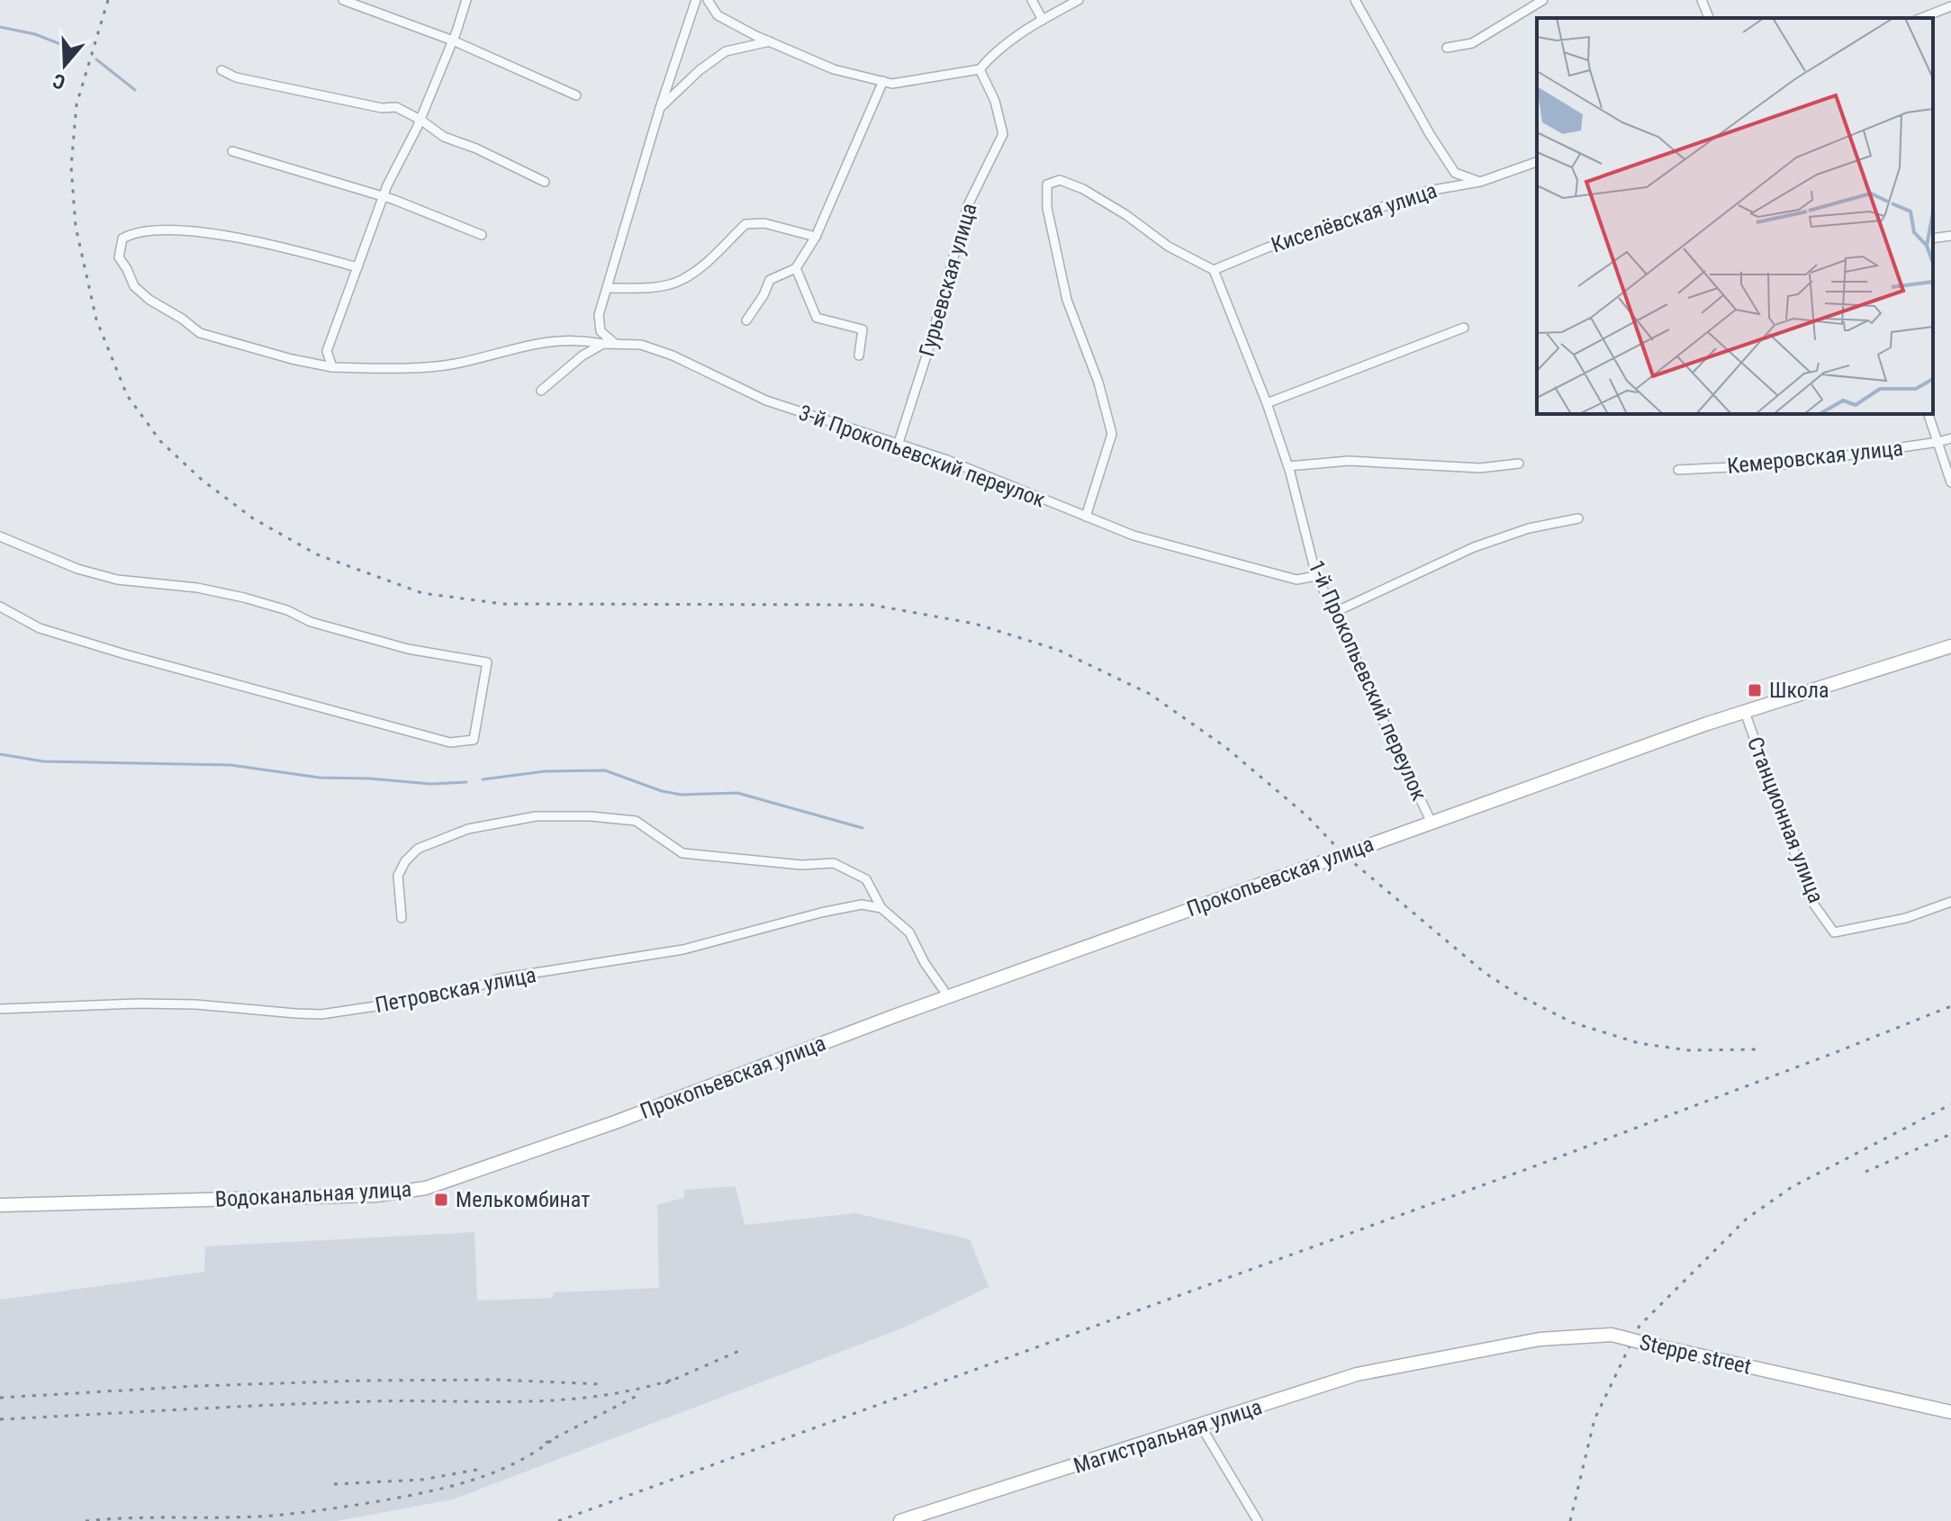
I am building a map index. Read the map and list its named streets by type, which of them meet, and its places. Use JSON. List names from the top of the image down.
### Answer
{
  "streets": {
    "main road": [
      "Прокопьевская улица",
      "Водоканальная улица",
      "Steppe street",
      "Магистральная улица"
    ],
    "street": [
      "Киселёвская улица",
      "Гурьевская улица",
      "3-й Прокопьевский переулок",
      "Кемеровская улица",
      "1-й Прокопьевский переулок",
      "Станционная улица",
      "Петровская улица"
    ]
  },
  "crossings": [
    ["Киселёвская улица", "1-й Прокопьевский переулок"],
    ["Гурьевская улица", "3-й Прокопьевский переулок"],
    ["3-й Прокопьевский переулок", "1-й Прокопьевский переулок"],
    ["1-й Прокопьевский переулок", "Прокопьевская улица"],
    ["Станционная улица", "Прокопьевская улица"],
    ["Прокопьевская улица", "Водоканальная улица"],
    ["Steppe street", "Магистральная улица"]
  ],
  "places": {
    "transit": ["Школа", "Мелькомбинат"]
  },
  "north": "bottom"
}
